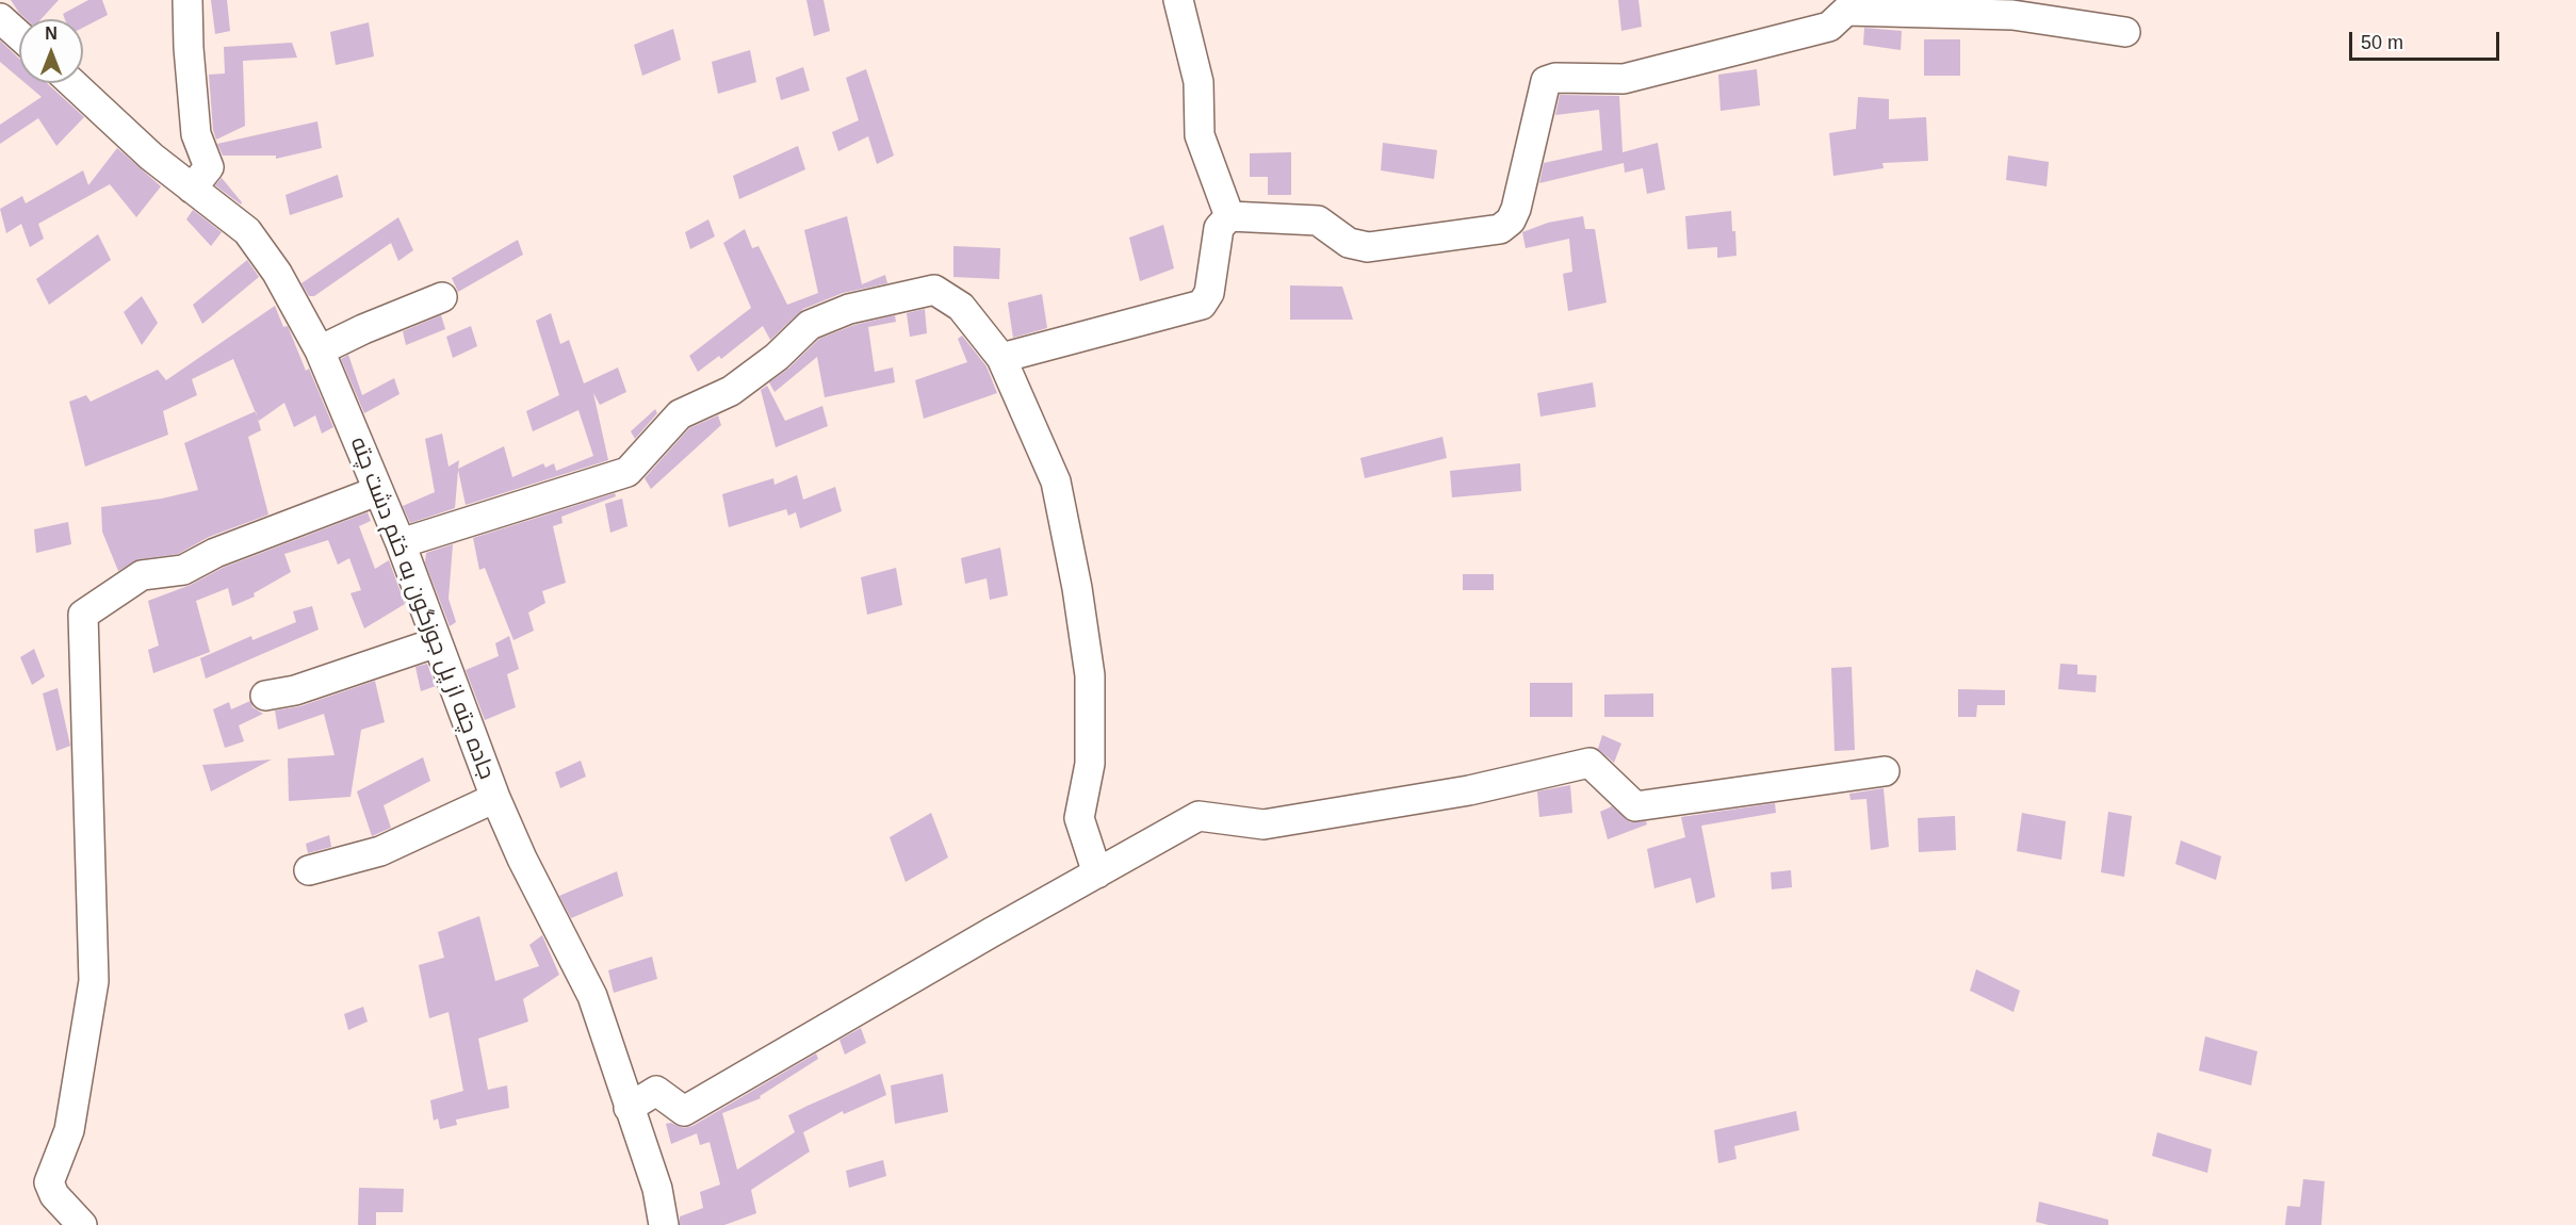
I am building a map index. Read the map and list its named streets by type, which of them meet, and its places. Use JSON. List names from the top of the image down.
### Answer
{
  "streets": {
    "street": ["جاده چته از پل جوزگون به ختم دشت چته"]
  },
  "scale_bar": "50 m",
  "north": "top"
}
